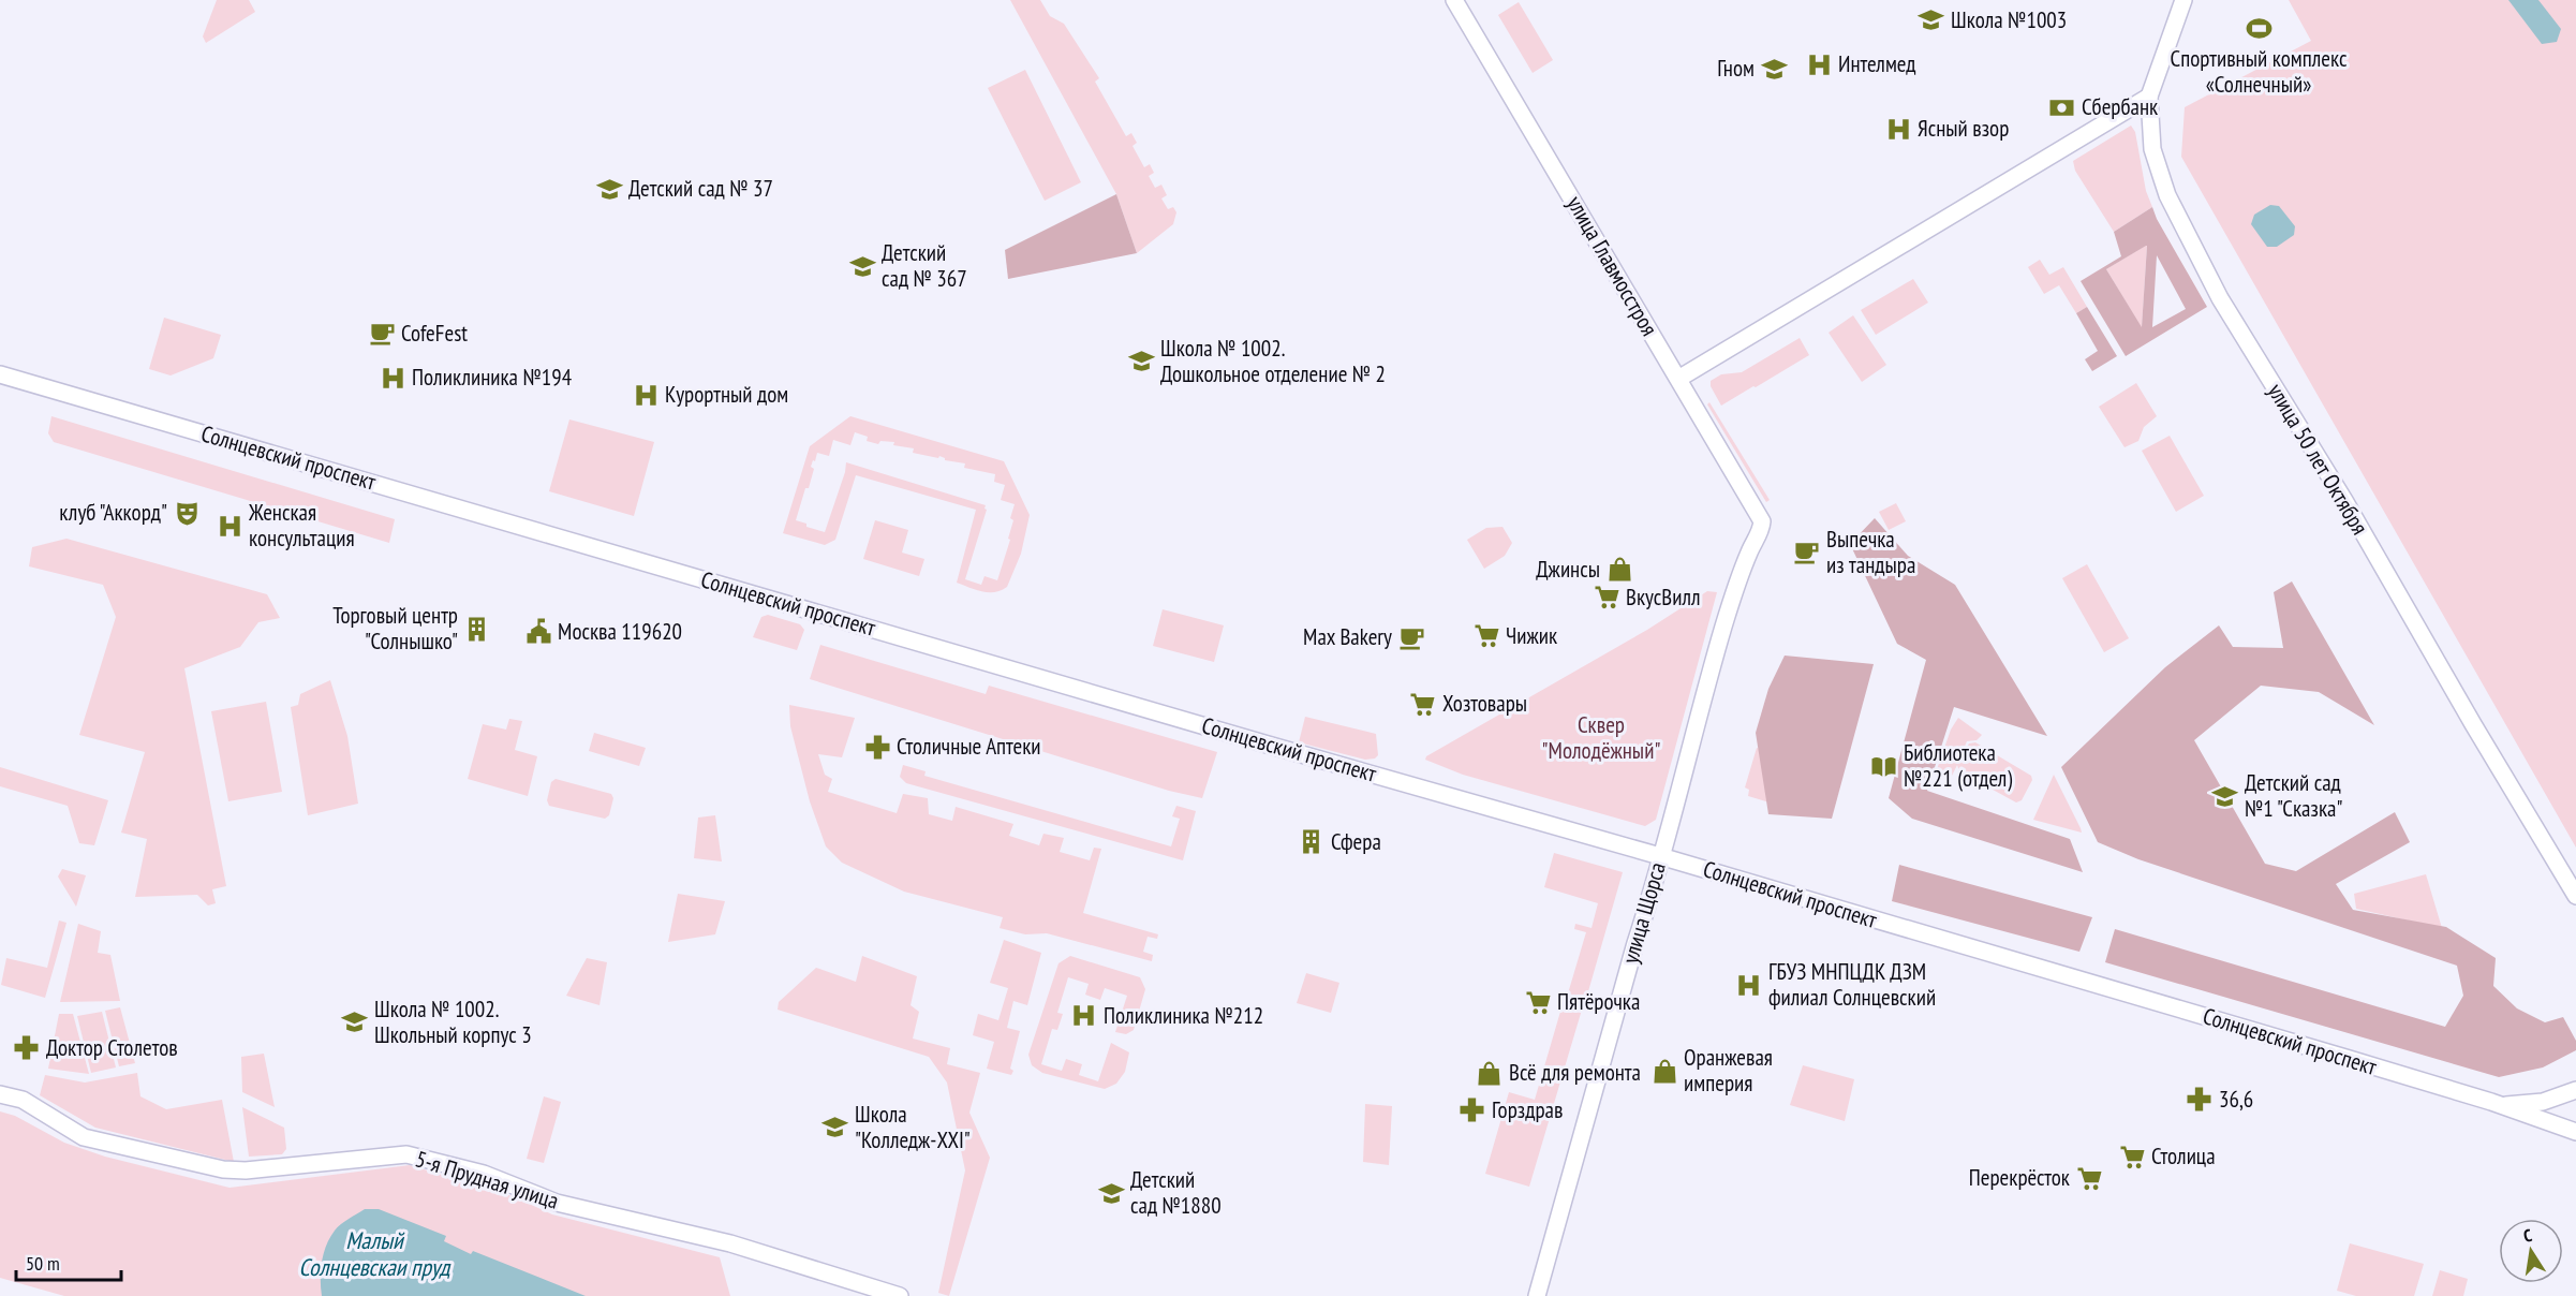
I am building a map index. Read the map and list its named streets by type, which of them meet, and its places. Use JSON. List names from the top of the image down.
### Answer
{
  "streets": {
    "street": [
      "улица Главмосстроя",
      "Солнцевский проспект",
      "улица 50 лет Октября",
      "улица Щорса",
      "5-я Прудная улица"
    ]
  },
  "crossings": [
    ["улица Главмосстроя", "улица Щорса"],
    ["Солнцевский проспект", "улица Щорса"]
  ],
  "water": ["Малый Солнцевскаи пруд"],
  "parks": ["Сквер \"Молодёжный\""],
  "places": {
    "school or university": [
      "Школа №1003",
      "Гном",
      "Детский сад № 37",
      "Детский сад № 367",
      "Школа № 1002. Дошкольное отделение № 2",
      "Детский сад №1 \"Сказка\"",
      "Школа № 1002. Школьный корпус 3",
      "Школа \"Колледж-XXI\"",
      "Детский сад №1880"
    ],
    "sports": ["Спортивный комплекс «Солнечный»"],
    "hospital": [
      "Интелмед",
      "Ясный взор",
      "Поликлиника №194",
      "Курортный дом",
      "Женская консультация",
      "ГБУЗ МНПЦДК ДЗМ филиал Солнцевский",
      "Поликлиника №212"
    ],
    "bank": ["Сбербанк"],
    "cafe": ["CofeFest", "Выпечка из тандыра", "Max Bakery"],
    "theatre": ["клуб \"Аккорд\""],
    "shop": ["Джинсы", "Оранжевая империя", "Всё для ремонта"],
    "supermarket": [
      "ВкусВилл",
      "Чижик",
      "Хозтовары",
      "Пятёрочка",
      "Столица",
      "Перекрёсток"
    ],
    "building": ["Торговый центр \"Солнышко\"", "Сфера"],
    "public building": ["Москва 119620"],
    "pharmacy": [
      "Столичные Аптеки",
      "Доктор Столетов",
      "36,6",
      "Горздрав"
    ],
    "library": ["Библиотека №221 (отдел)"]
  },
  "scale_bar": "50 m",
  "north": "top"
}
